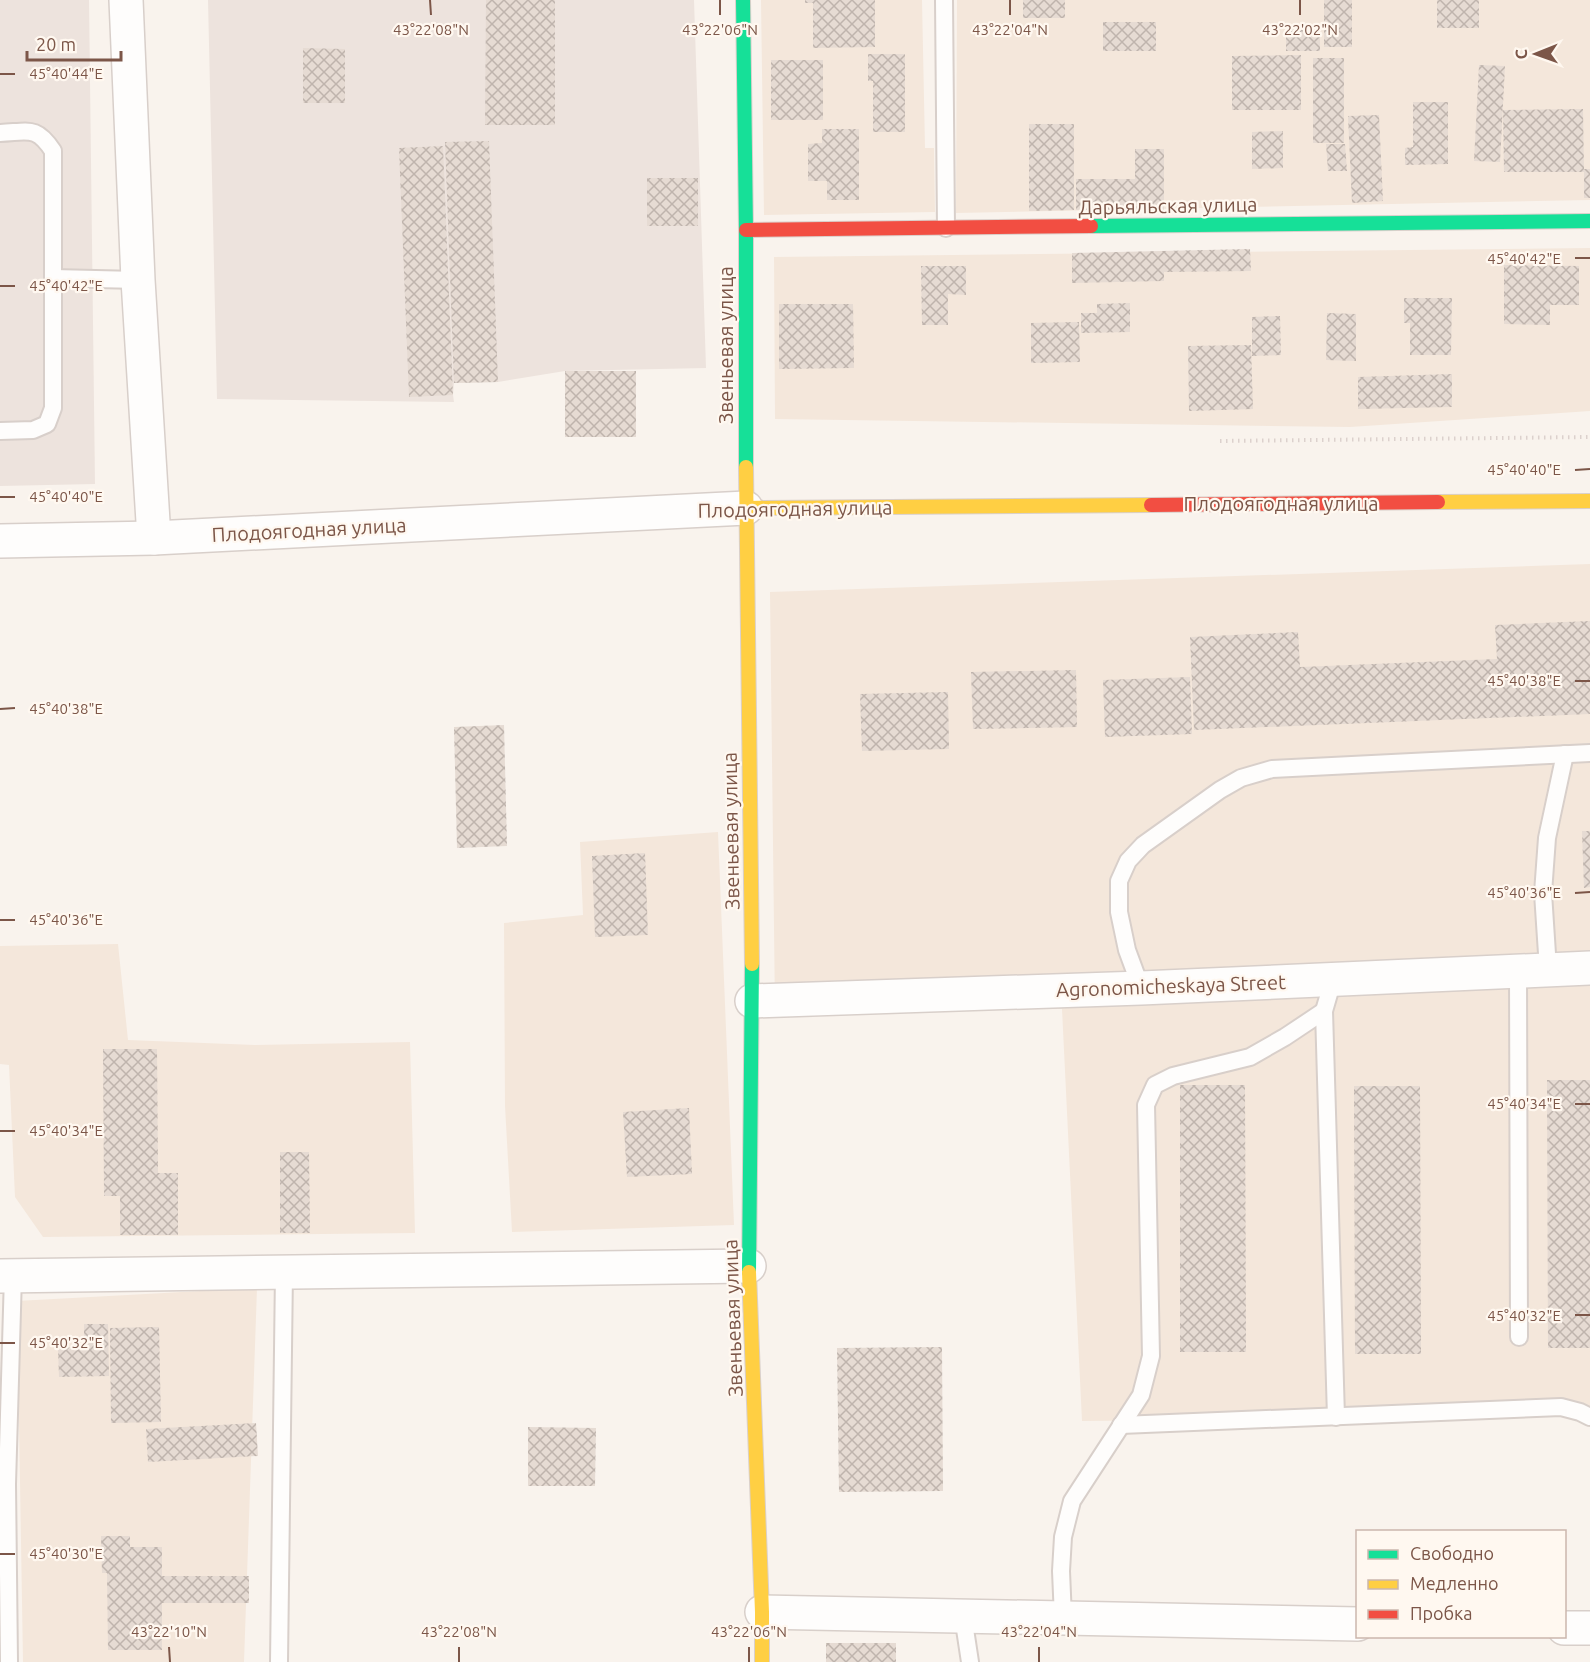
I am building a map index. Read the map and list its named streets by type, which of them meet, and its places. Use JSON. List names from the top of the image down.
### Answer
{
  "streets": {
    "street": [
      "Дарьяльская улица",
      "Звеньевая улица",
      "Плодоягодная улица",
      "Agronomicheskaya Street"
    ]
  },
  "crossings": [
    ["Дарьяльская улица", "Звеньевая улица"],
    ["Звеньевая улица", "Плодоягодная улица"],
    ["Звеньевая улица", "Agronomicheskaya Street"]
  ],
  "legend": ["Свободно", "Медленно", "Пробка"],
  "scale_bar": "20 m",
  "north": "left",
  "coordinates": [
    "43°22'08\"N",
    "43°22'06\"N",
    "43°22'04\"N",
    "43°22'02\"N",
    "45°40'44\"E",
    "45°40'42\"E",
    "45°40'40\"E",
    "45°40'38\"E",
    "45°40'36\"E",
    "45°40'34\"E",
    "45°40'32\"E",
    "45°40'30\"E",
    "43°22'10\"N"
  ]
}
